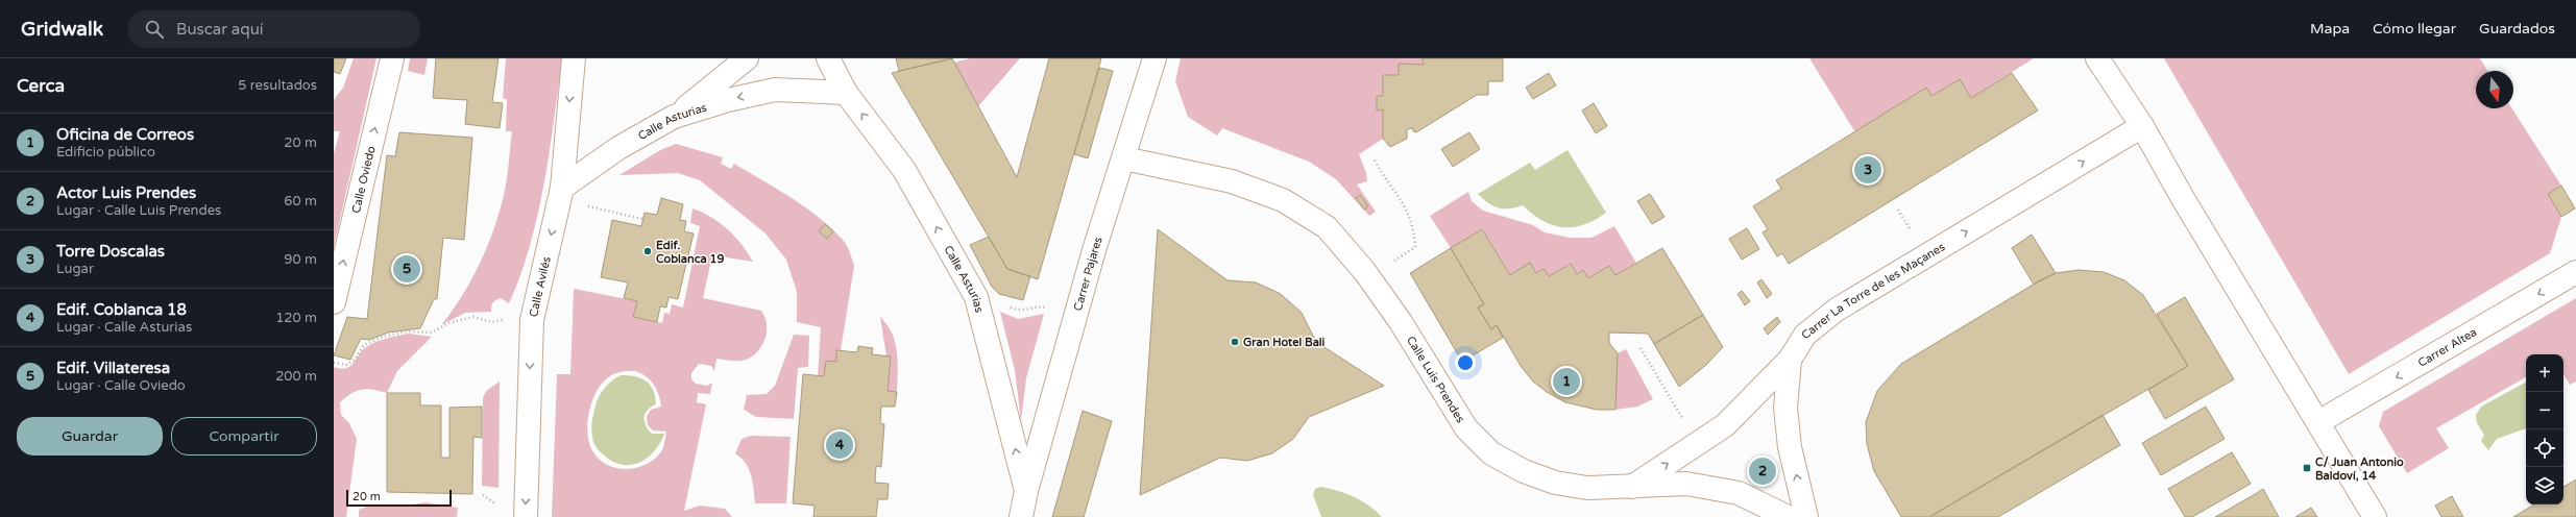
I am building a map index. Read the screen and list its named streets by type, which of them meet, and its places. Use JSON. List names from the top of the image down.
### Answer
{
  "streets": {
    "street": [
      "Calle Asturias",
      "Calle Oviedo",
      "Carrer Pajares",
      "Calle Avilés",
      "Carrer La Torre de les Maçanes",
      "Carrer Altea",
      "Calle Luis Prendes"
    ]
  },
  "crossings": [
    ["Calle Asturias", "Carrer Pajares"],
    ["Calle Asturias", "Calle Avilés"],
    ["Carrer Pajares", "Calle Luis Prendes"],
    ["Carrer La Torre de les Maçanes", "Calle Luis Prendes"]
  ],
  "one_way": [
    "Calle Asturias",
    "Calle Oviedo",
    "Calle Avilés",
    "Carrer La Torre de les Maçanes",
    "Carrer Altea"
  ],
  "places": {
    "other": ["Edif. Coblanca 19", "Gran Hotel Bali"],
    "transit": ["C/ Juan Antonio Baldoví, 14"]
  },
  "scale_bar": "20 m",
  "north": "bottom",
  "page": {
    "header": "Gridwalk",
    "search": "Buscar aquí",
    "nav": ["Mapa", "Cómo llegar", "Guardados"],
    "heading": ["Cerca", "5 resultados"],
    "list": [
      {
        "mark": "1",
        "name": "Oficina de Correos",
        "note": "Edificio público",
        "value": "20 m"
      },
      {
        "mark": "2",
        "name": "Actor Luis Prendes",
        "note": "Lugar · Calle Luis Prendes",
        "value": "60 m"
      },
      {
        "mark": "3",
        "name": "Torre Doscalas",
        "note": "Lugar",
        "value": "90 m"
      },
      {
        "mark": "4",
        "name": "Edif. Coblanca 18",
        "note": "Lugar · Calle Asturias",
        "value": "120 m"
      },
      {
        "mark": "5",
        "name": "Edif. Villateresa",
        "note": "Lugar · Calle Oviedo",
        "value": "200 m"
      }
    ],
    "pins": [
      "3",
      "5",
      "1",
      "4",
      "2"
    ],
    "map_buttons": ["+", "−"],
    "buttons": ["Guardar", "Compartir"],
    "scale": "20 m"
  }
}
